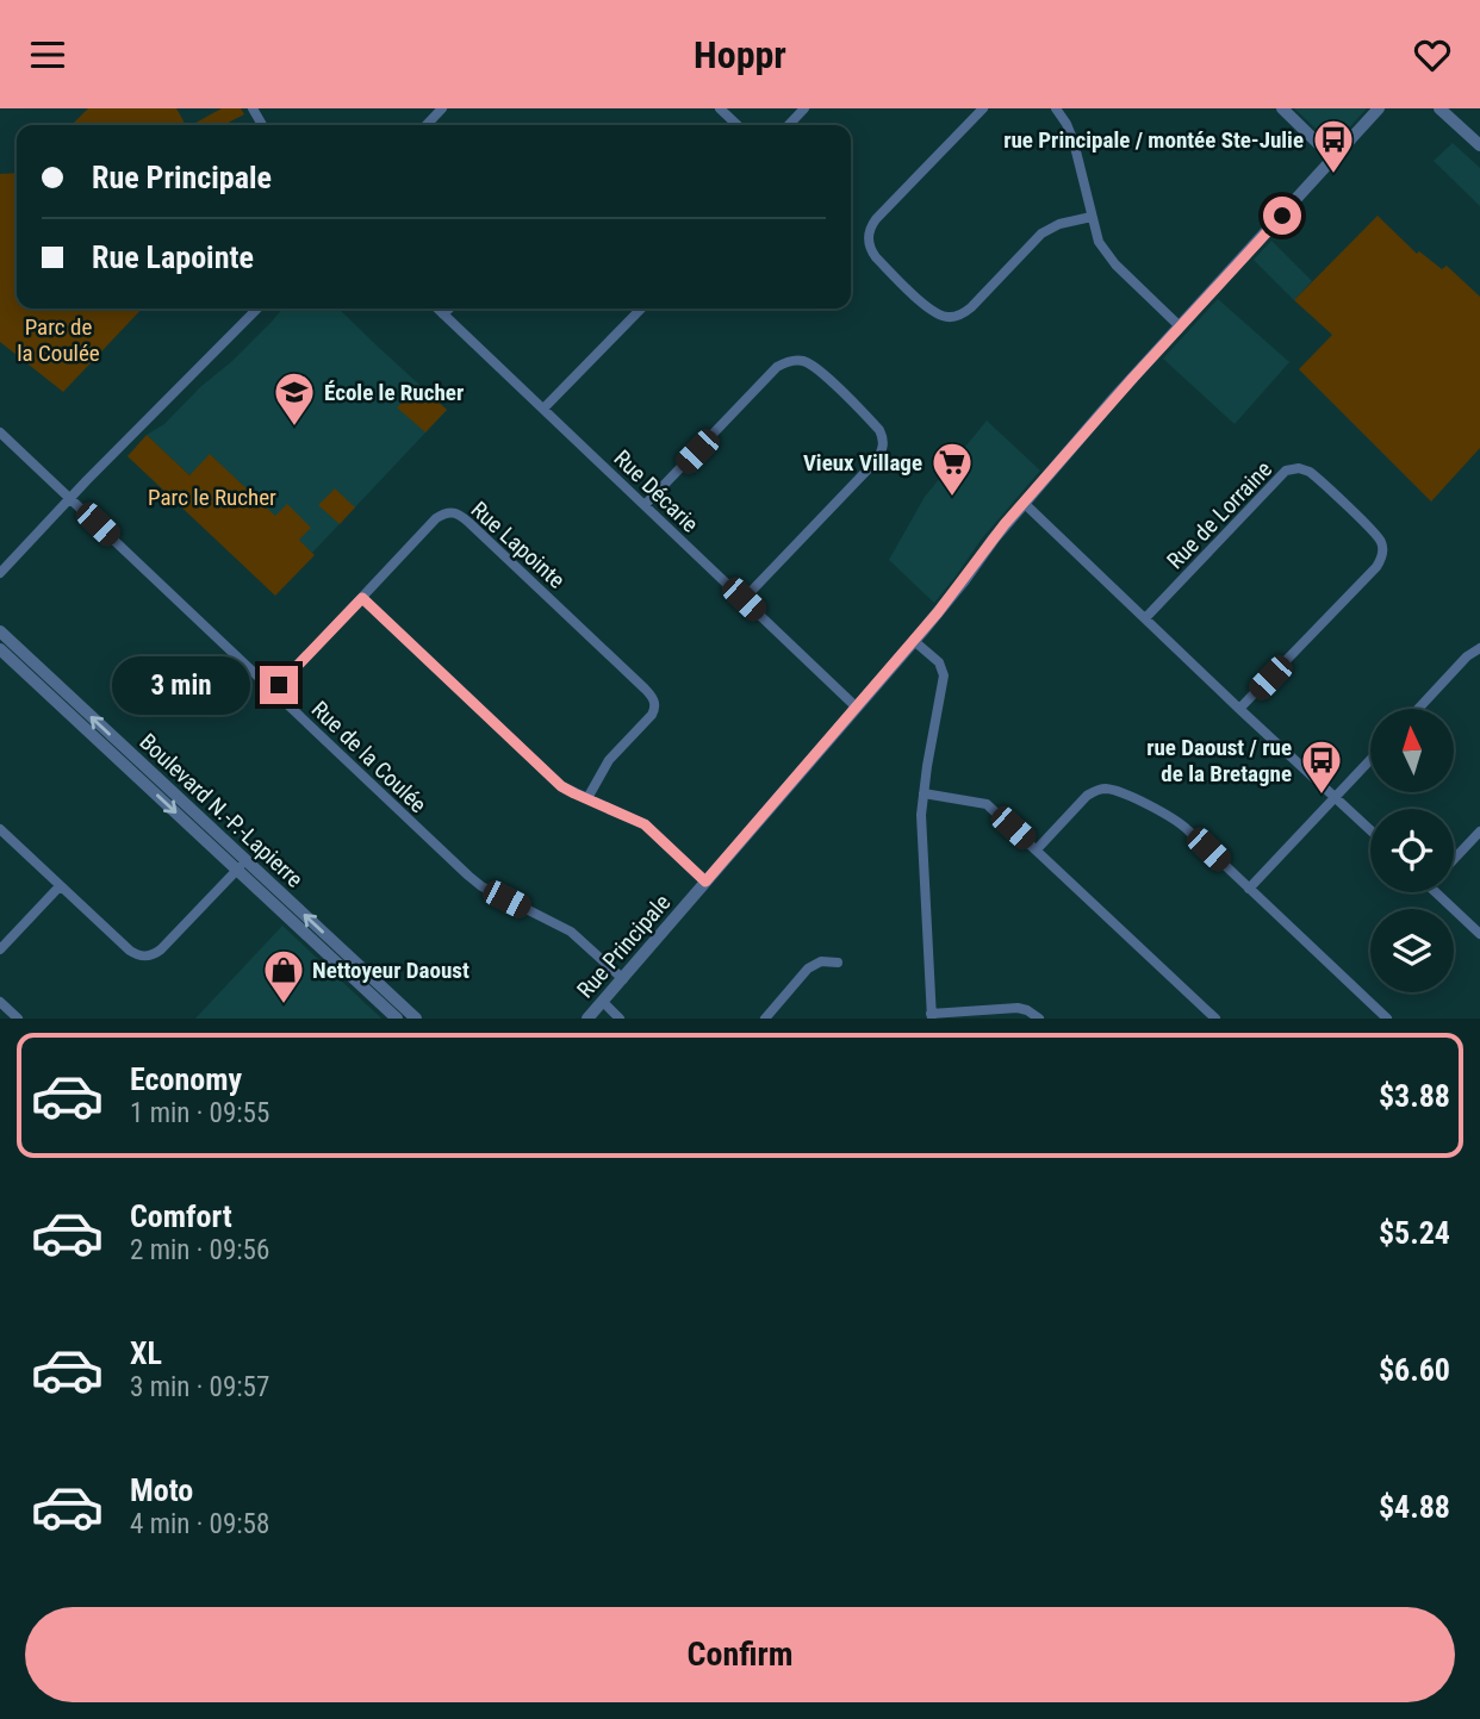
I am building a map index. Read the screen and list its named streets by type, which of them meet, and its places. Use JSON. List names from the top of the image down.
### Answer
{
  "streets": {
    "street": [
      "Rue Décarie",
      "Rue de Lorraine",
      "Rue Lapointe",
      "Rue de la Coulée",
      "Boulevard N.-P.-Lapierre",
      "Rue Principale"
    ]
  },
  "crossings": [
    ["Rue Décarie", "Rue Principale"],
    ["Rue Lapointe", "Rue de la Coulée"],
    ["Rue de la Coulée", "Rue Principale"]
  ],
  "parks": ["Parc de la Coulée", "Parc le Rucher"],
  "places": {
    "bus stop": ["rue Principale / montée Ste-Julie", "rue Daoust / rue de la Bretagne"],
    "school or university": ["École le Rucher"],
    "supermarket": ["Vieux Village"],
    "shop": ["Nettoyeur Daoust"]
  },
  "north": "top",
  "page": {
    "header": "Hoppr",
    "banner": ["Rue Principale", "Rue Lapointe"],
    "bubble": "3 min",
    "list": [
      {
        "name": "Economy",
        "note": "1 min · 09:55",
        "value": "$3.88"
      },
      {
        "name": "Comfort",
        "note": "2 min · 09:56",
        "value": "$5.24"
      },
      {
        "name": "XL",
        "note": "3 min · 09:57",
        "value": "$6.60"
      },
      {
        "name": "Moto",
        "note": "4 min · 09:58",
        "value": "$4.88"
      }
    ],
    "buttons": "Confirm"
  }
}
